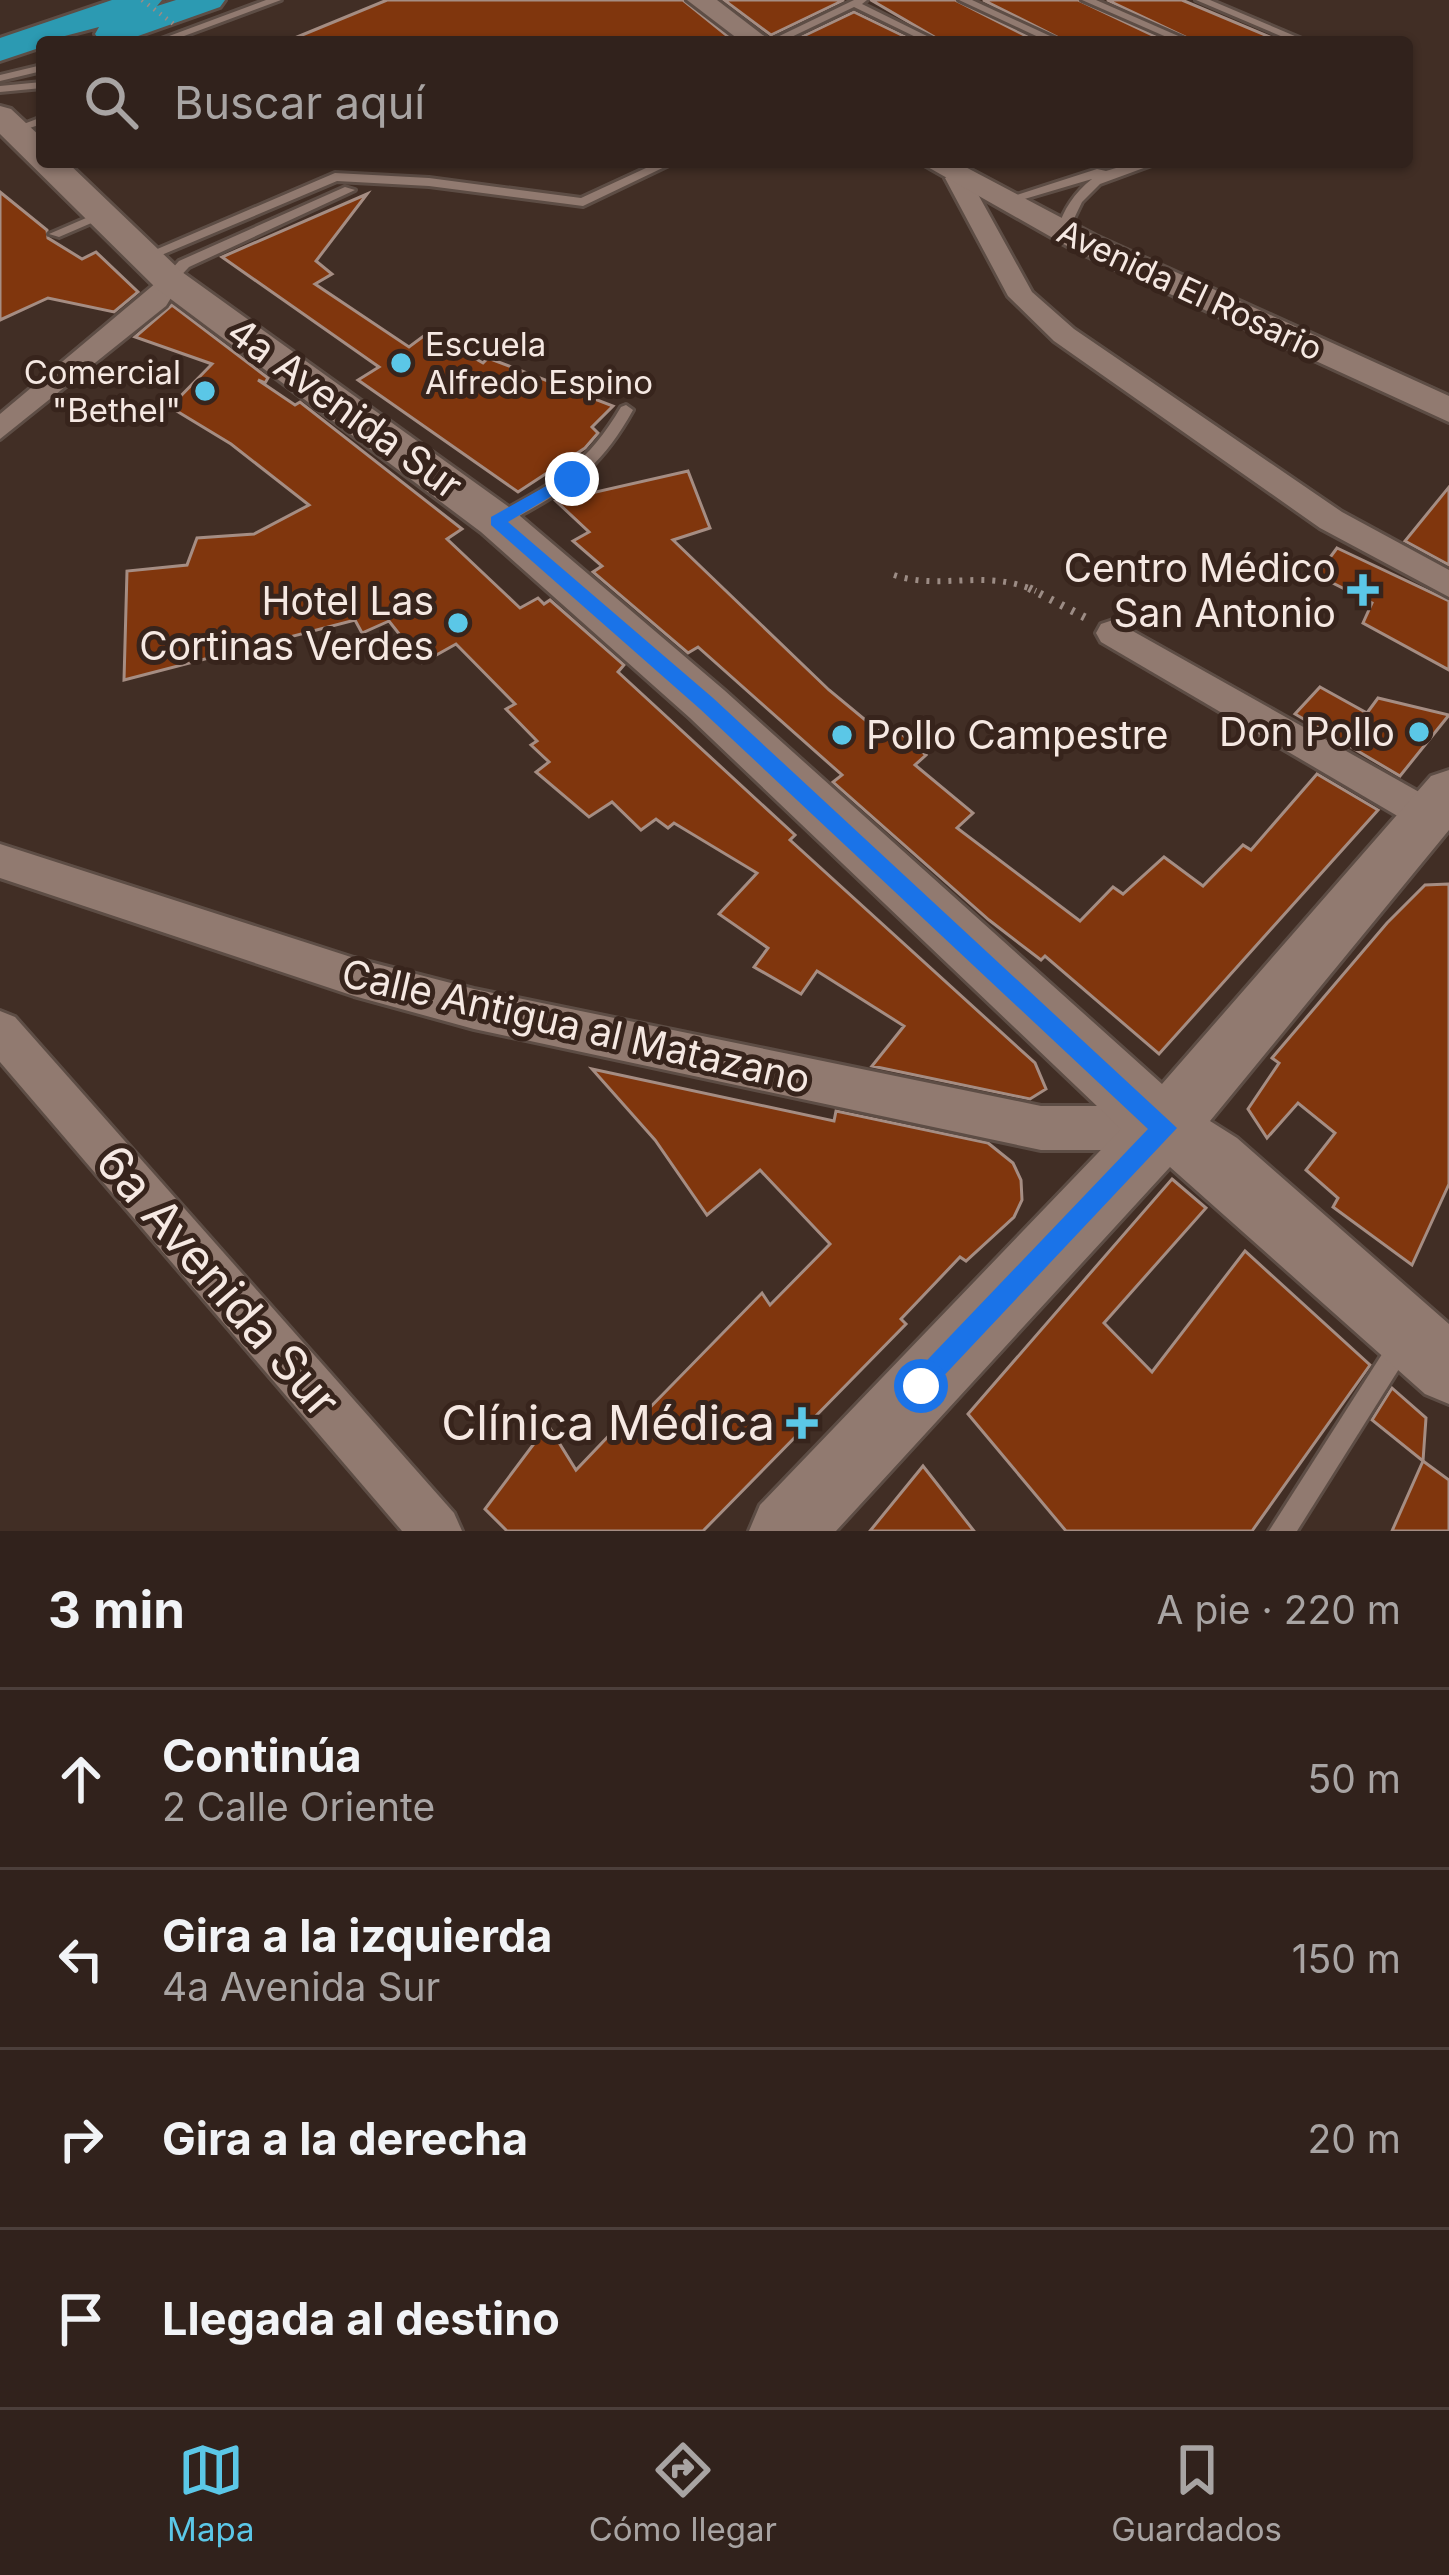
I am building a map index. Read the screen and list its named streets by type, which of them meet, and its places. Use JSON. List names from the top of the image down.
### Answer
{
  "streets": {
    "main road": ["4a Avenida Sur"],
    "street": ["Avenida El Rosario", "Calle Antigua al Matazano", "6a Avenida Sur"]
  },
  "crossings": [
    ["4a Avenida Sur", "Calle Antigua al Matazano"]
  ],
  "places": {
    "other": [
      "Escuela Alfredo Espino",
      "Comercial \"Bethel\"",
      "Hotel Las Cortinas Verdes",
      "Don Pollo",
      "Pollo Campestre"
    ],
    "health": ["Centro Médico San Antonio", "Clínica Médica"]
  },
  "page": {
    "search": "Buscar aquí",
    "heading": ["3 min", "A pie · 220 m"],
    "list": [
      ["Continúa", "2 Calle Oriente", "50 m"],
      ["Gira a la izquierda", "4a Avenida Sur", "150 m"],
      ["Gira a la derecha", "20 m"],
      "Llegada al destino"
    ],
    "nav": ["Mapa", "Cómo llegar", "Guardados"]
  }
}
